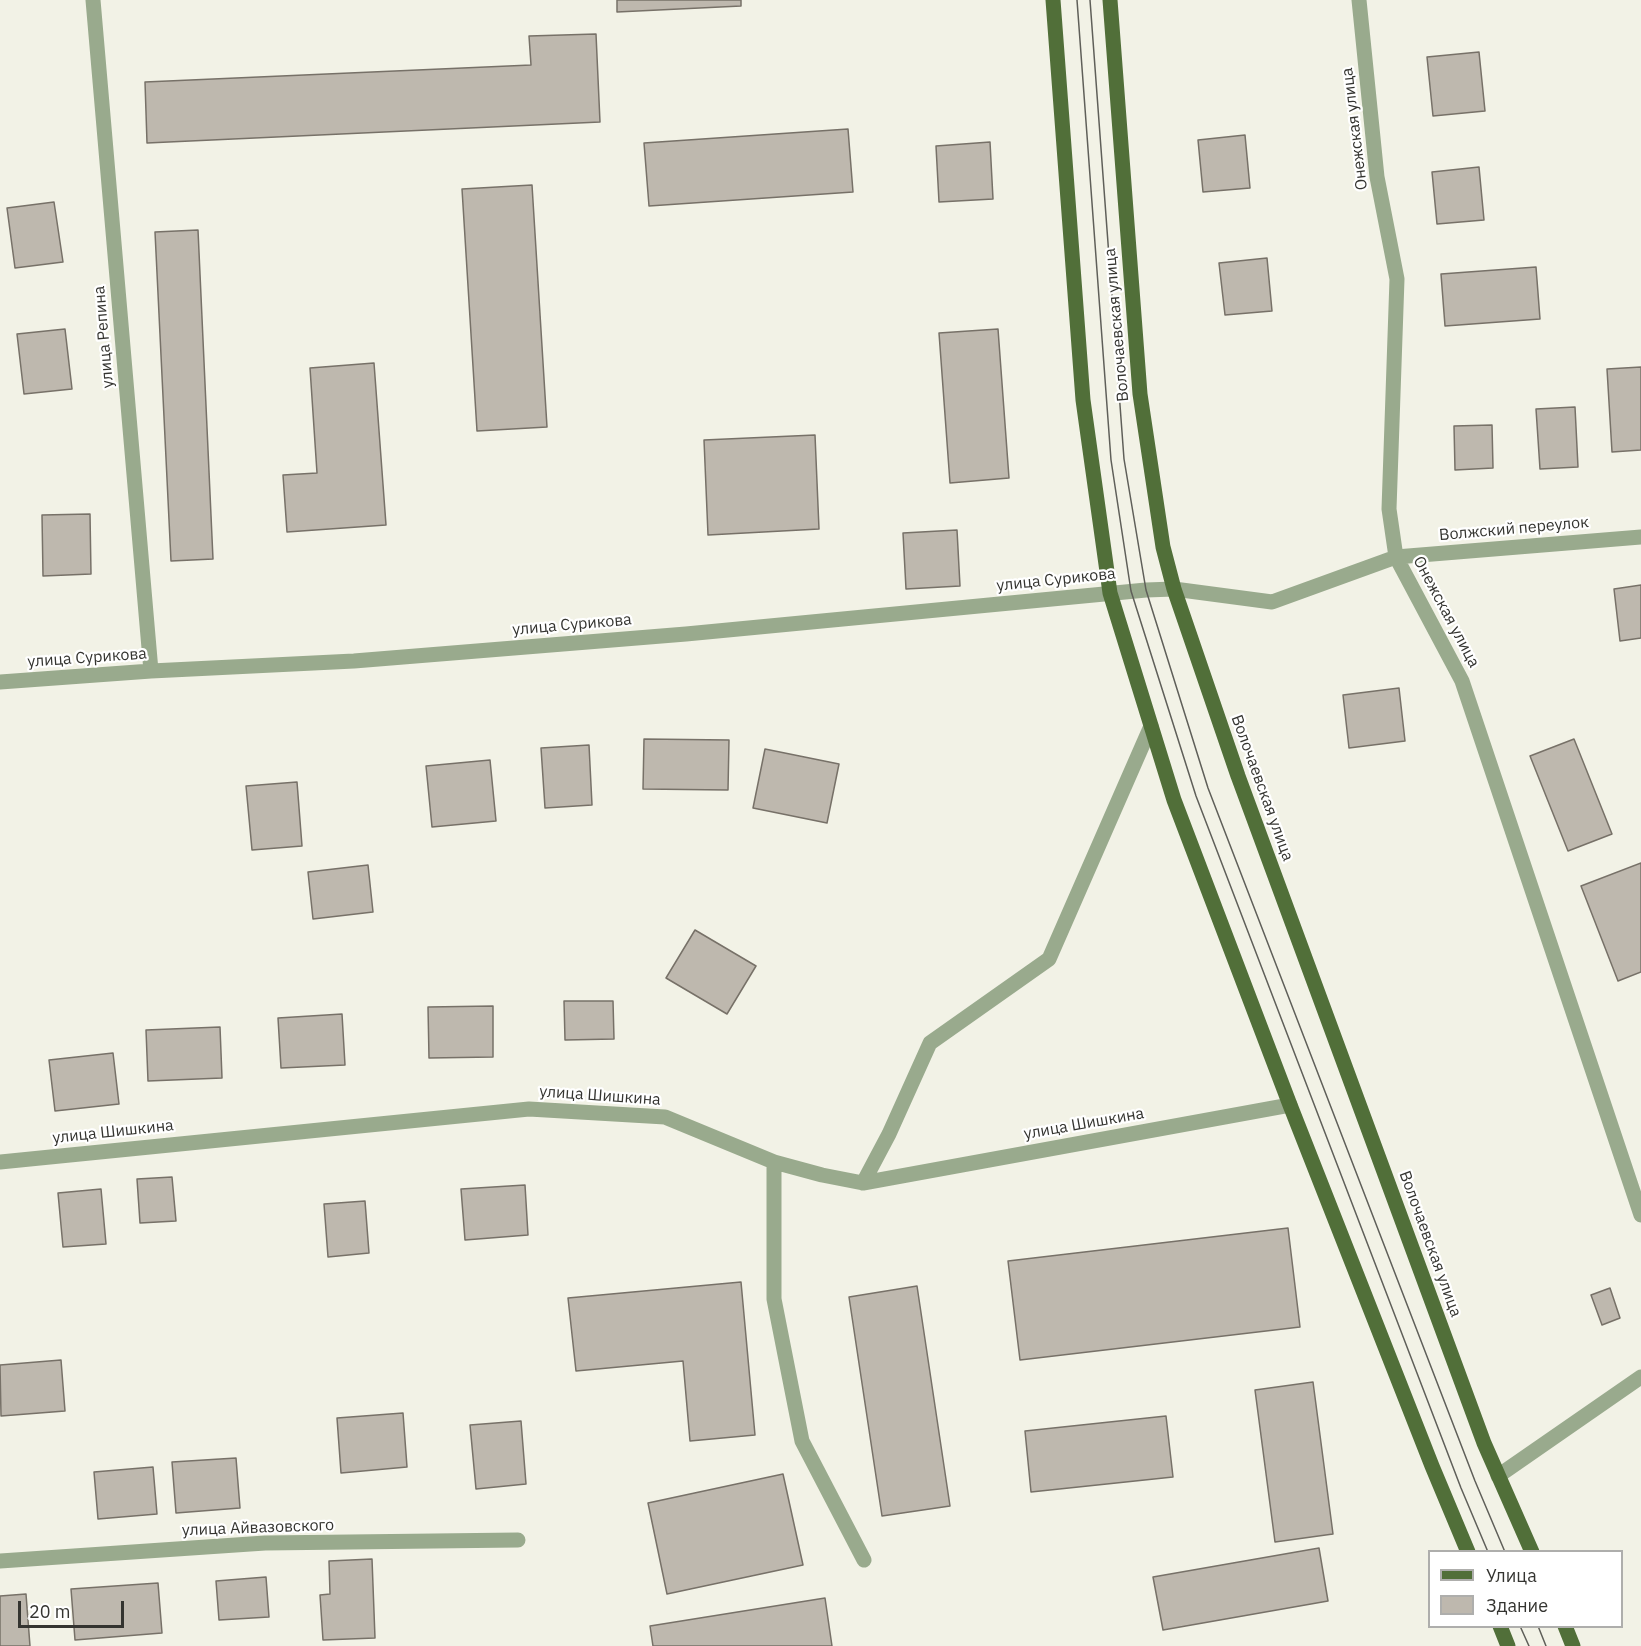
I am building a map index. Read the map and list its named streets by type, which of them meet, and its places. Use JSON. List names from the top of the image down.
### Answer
{
  "streets": {
    "main road": ["Волочаевская улица"],
    "street": [
      "Онежская улица",
      "улица Репина",
      "Волжский переулок",
      "улица Сурикова",
      "улица Шишкина",
      "улица Айвазовского"
    ]
  },
  "crossings": [
    ["Онежская улица", "Волжский переулок"],
    ["Волочаевская улица", "Волжский переулок"],
    ["улица Репина", "улица Сурикова"],
    ["Волжский переулок", "улица Сурикова"]
  ],
  "legend": ["Улица", "Здание"],
  "scale_bar": "20 m"
}
